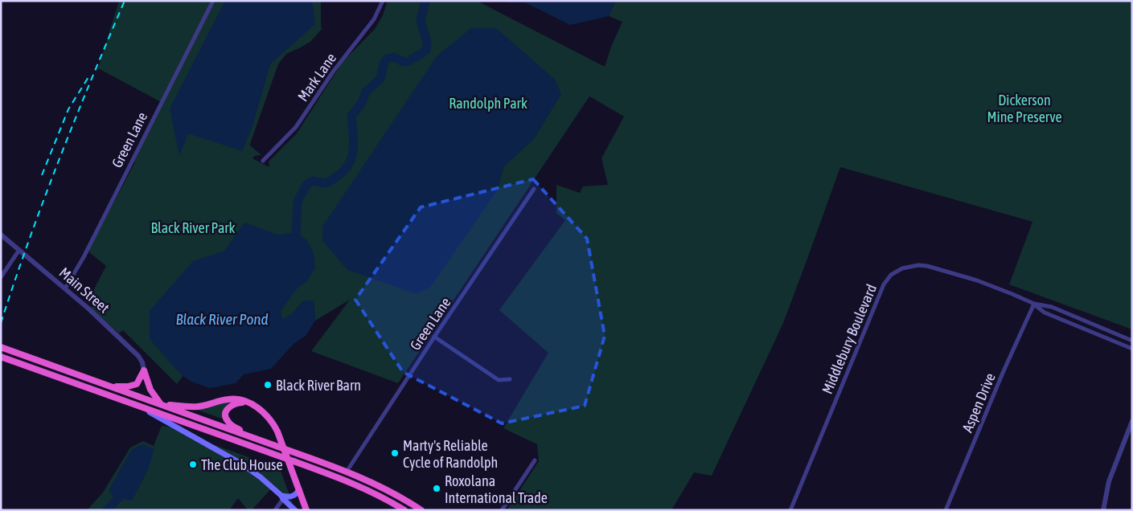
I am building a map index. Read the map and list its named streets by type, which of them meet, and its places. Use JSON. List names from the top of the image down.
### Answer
{
  "streets": {
    "street": [
      "Mark Lane",
      "Green Lane",
      "Main Street",
      "Middlebury Boulevard",
      "Aspen Drive"
    ]
  },
  "crossings": [
    ["Green Lane", "Main Street"],
    ["Middlebury Boulevard", "Aspen Drive"]
  ],
  "water": ["Black River Pond"],
  "parks": ["Dickerson Mine Preserve", "Randolph Park", "Black River Park"],
  "places": [
    "Black River Barn",
    "Marty's Reliable Cycle of Randolph",
    "The Club House",
    "Roxolana International Trade"
  ]
}
